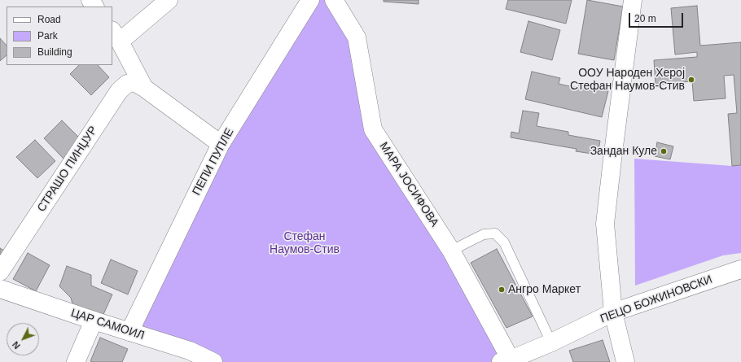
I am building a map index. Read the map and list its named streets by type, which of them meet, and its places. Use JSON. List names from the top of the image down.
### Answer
{
  "streets": {
    "street": [
      "ПЕПИ ПУПЛЕ",
      "СТРАШО ПИНЏУР",
      "МАРА ЈОСИФОВА",
      "ПЕЦО БОЖИНОВСКИ",
      "ЦАР САМОИЛ"
    ]
  },
  "crossings": [
    ["ПЕПИ ПУПЛЕ", "СТРАШО ПИНЏУР"],
    ["ПЕПИ ПУПЛЕ", "ЦАР САМОИЛ"],
    ["МАРА ЈОСИФОВА", "ПЕЦО БОЖИНОВСКИ"]
  ],
  "parks": ["Стефан Наумов-Стив"],
  "places": ["ООУ Народен Херој Стефан Наумов-Стив", "Зандан Куле", "Ангро Маркет"],
  "legend": ["Road", "Park", "Building"],
  "scale_bar": "20 m",
  "north": "bottom left"
}
